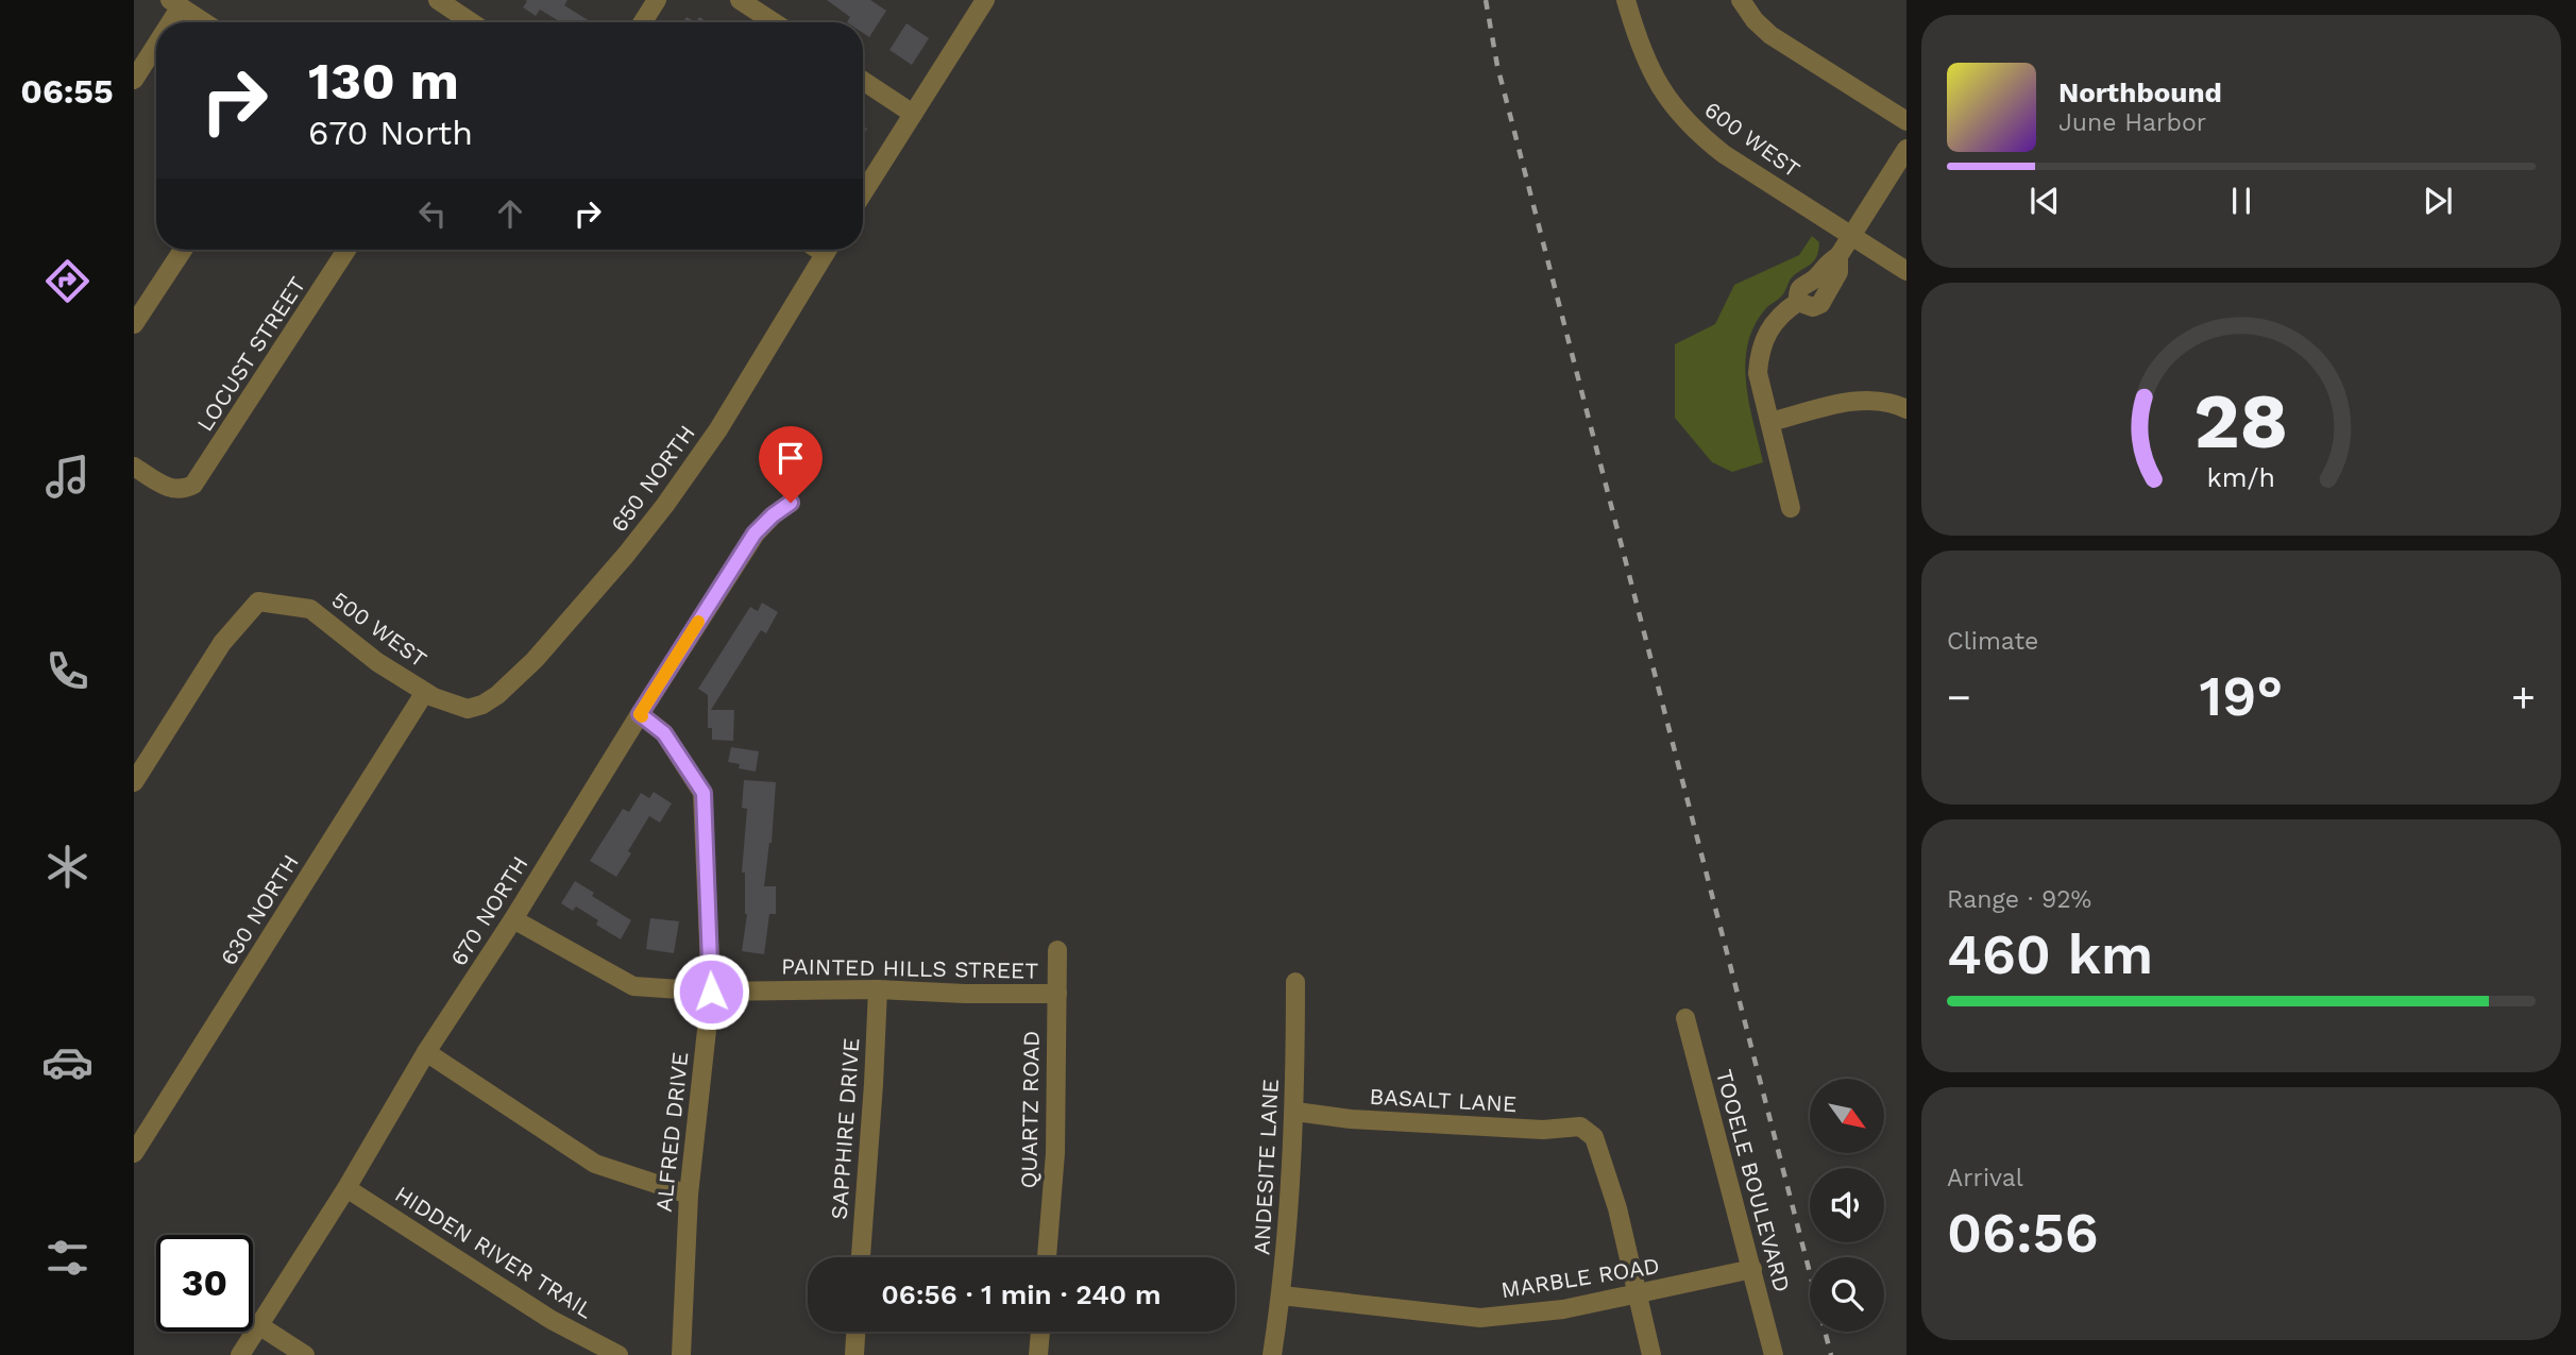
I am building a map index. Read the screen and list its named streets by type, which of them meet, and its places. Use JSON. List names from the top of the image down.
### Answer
{
  "streets": {
    "street": [
      "600 WEST",
      "LOCUST STREET",
      "650 NORTH",
      "500 WEST",
      "630 NORTH",
      "670 NORTH",
      "PAINTED HILLS STREET",
      "BASALT LANE",
      "QUARTZ ROAD",
      "SAPPHIRE DRIVE",
      "ALFRED DRIVE",
      "ANDESITE LANE",
      "TOOELE BOULEVARD",
      "HIDDEN RIVER TRAIL",
      "MARBLE ROAD"
    ]
  },
  "crossings": [
    ["650 NORTH", "500 WEST"],
    ["500 WEST", "630 NORTH"],
    ["670 NORTH", "PAINTED HILLS STREET"],
    ["670 NORTH", "ALFRED DRIVE"],
    ["670 NORTH", "HIDDEN RIVER TRAIL"],
    ["PAINTED HILLS STREET", "QUARTZ ROAD"],
    ["PAINTED HILLS STREET", "SAPPHIRE DRIVE"],
    ["PAINTED HILLS STREET", "ALFRED DRIVE"],
    ["BASALT LANE", "ANDESITE LANE"],
    ["BASALT LANE", "MARBLE ROAD"],
    ["ANDESITE LANE", "MARBLE ROAD"],
    ["TOOELE BOULEVARD", "MARBLE ROAD"]
  ],
  "north": "bottom right",
  "page": {
    "tabs": "06:55",
    "turn": ["130 m", "670 North"],
    "song": ["Northbound", "June Harbor"],
    "tile": [
      "Climate",
      ["Range · 92%", "460 km"],
      ["Arrival", "06:56"]
    ],
    "heat": ["−", "19°", "+"],
    "limit": "30",
    "trip": "06:56 · 1 min · 240 m",
    "gauge": ["28", "km/h"]
  }
}
